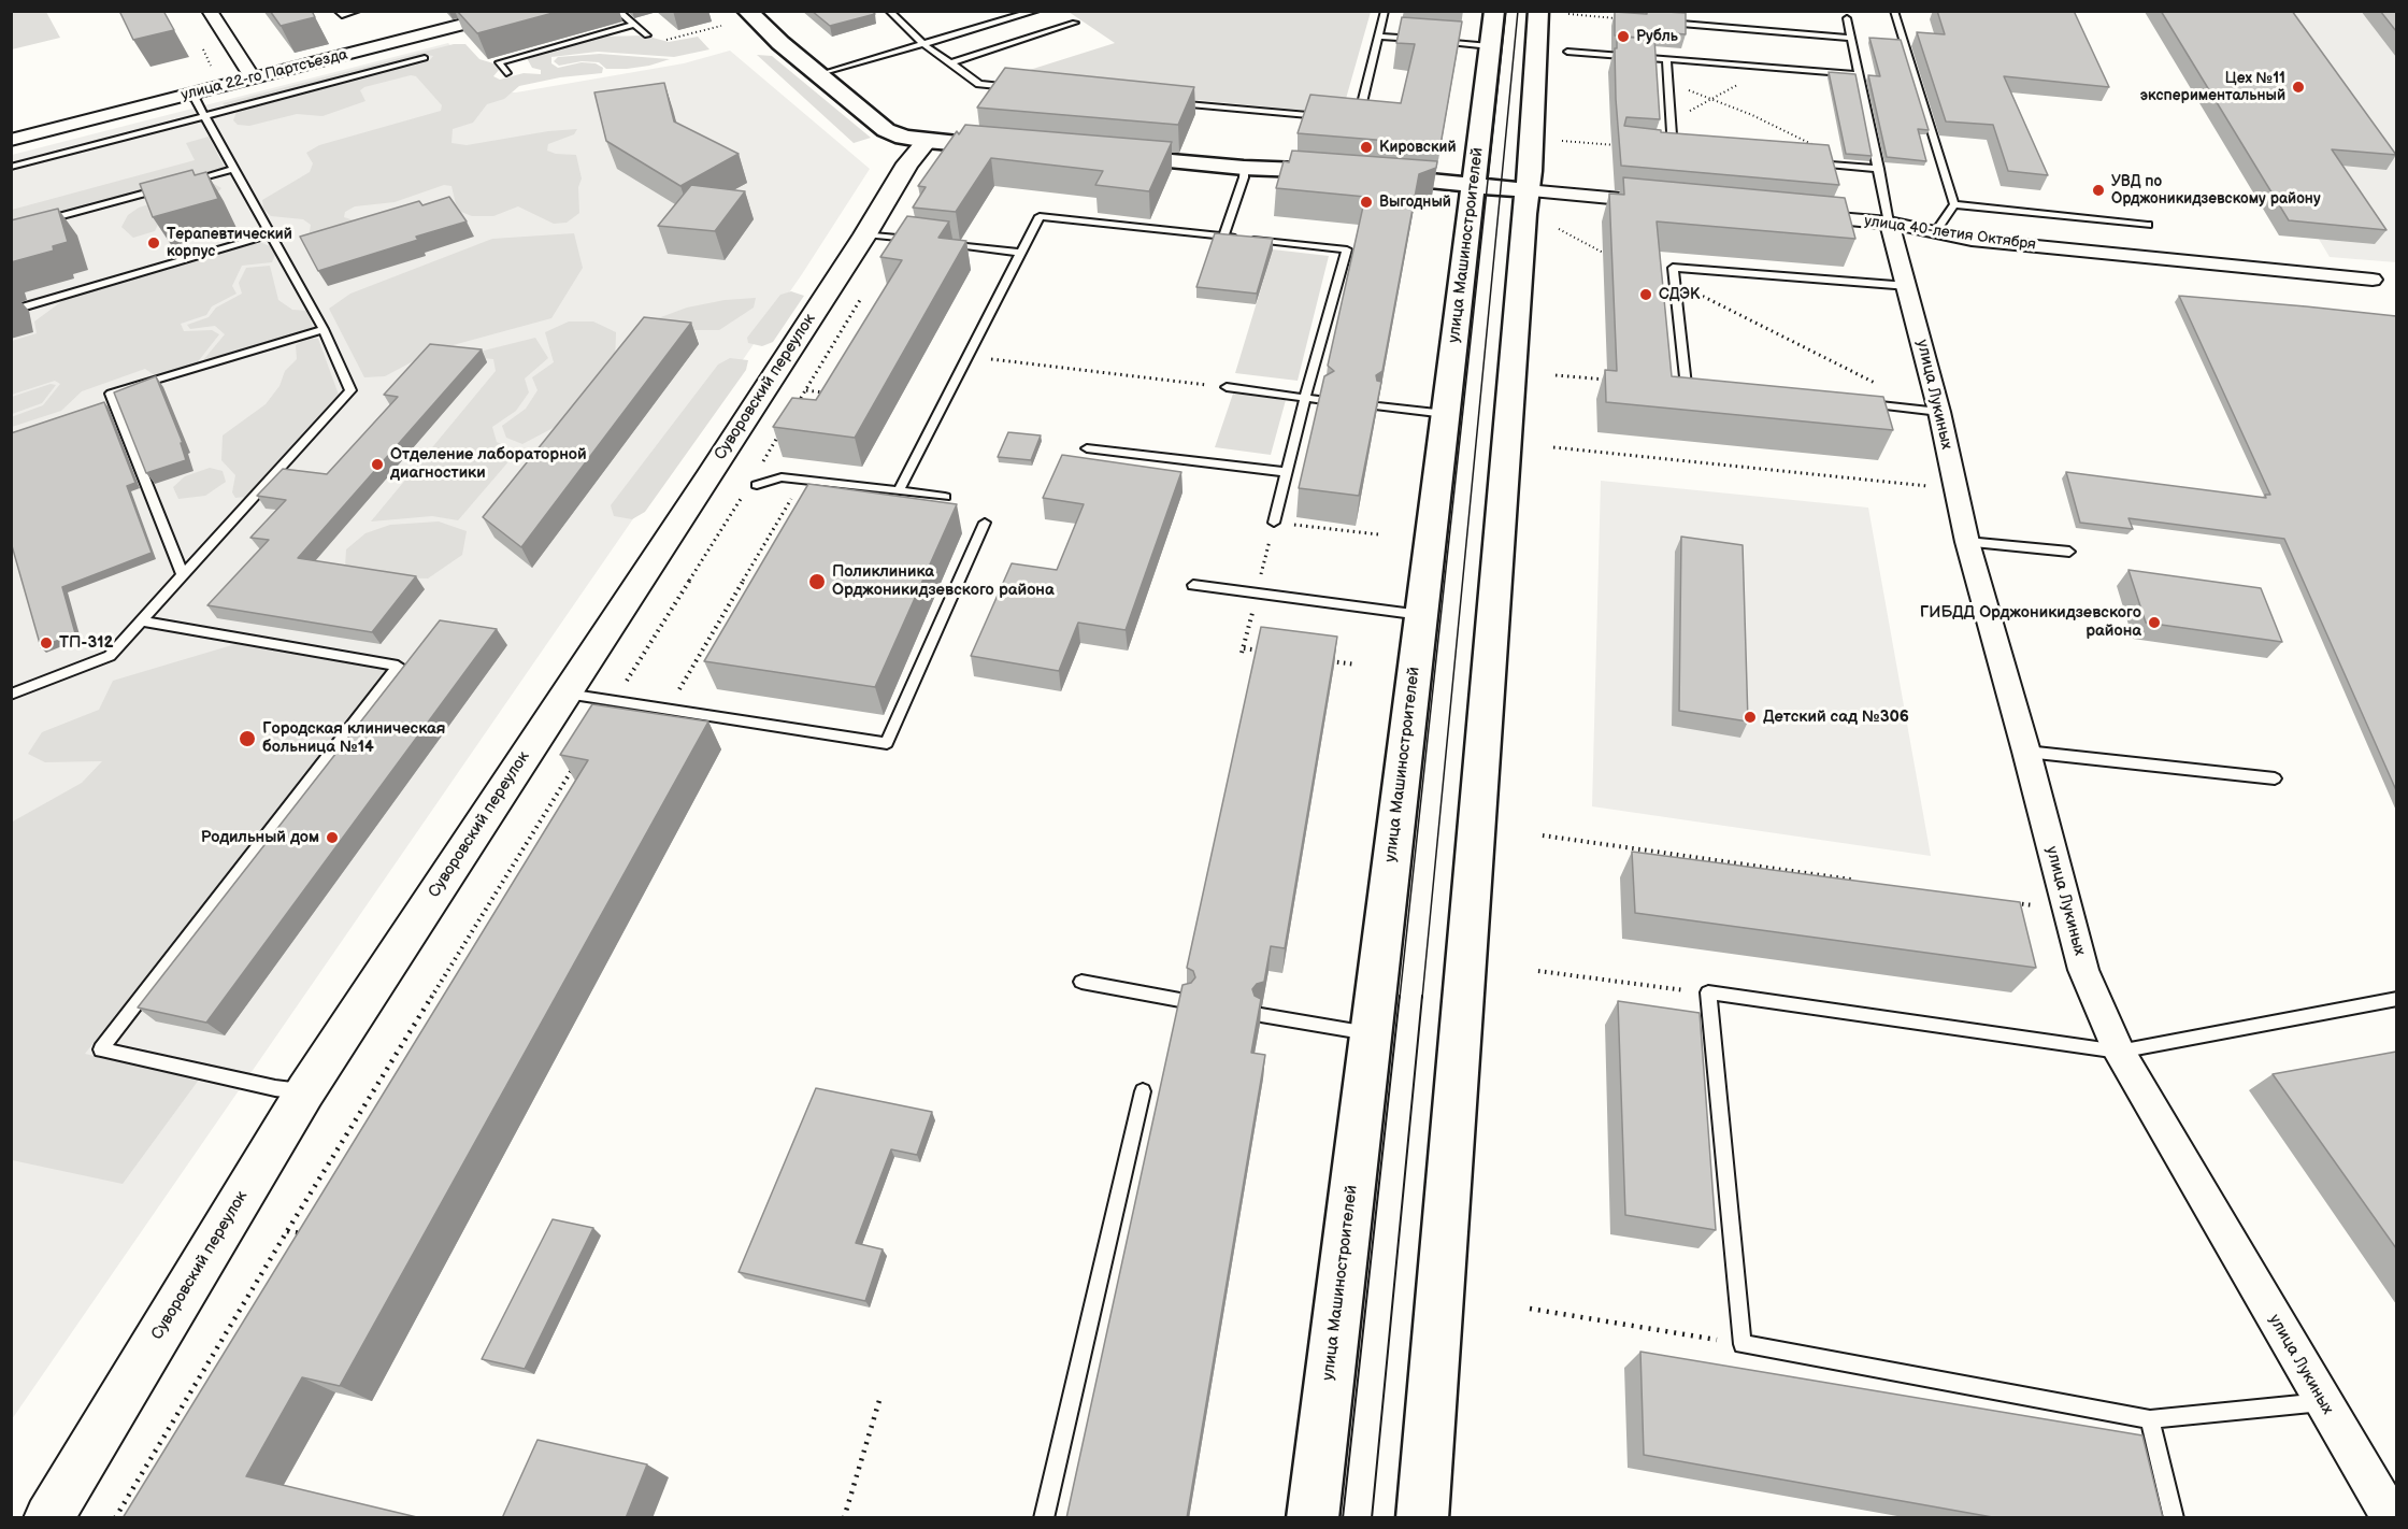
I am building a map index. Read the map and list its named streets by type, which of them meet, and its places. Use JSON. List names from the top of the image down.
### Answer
{
  "streets": {
    "main road": ["улица Машиностроителей"],
    "street": [
      "улица 22-го Партсъезда",
      "улица 40-летия Октября",
      "Суворовский переулок",
      "улица Лукиных"
    ]
  },
  "crossings": [
    ["улица 40-летия Октября", "улица Лукиных"]
  ],
  "places": [
    "Рубль",
    "Цех №11 экспериментальный",
    "Кировский",
    "УВД по Орджоникидзевскому району",
    "Выгодный",
    "Терапевтический корпус",
    "СДЭК",
    "Отделение лабораторной диагностики",
    "Поликлиника Орджоникидзевского района",
    "ГИБДД Орджоникидзевского района",
    "ТП-312",
    "Детский сад №306",
    "Городская клиническая больница №14",
    "Родильный дом"
  ]
}
